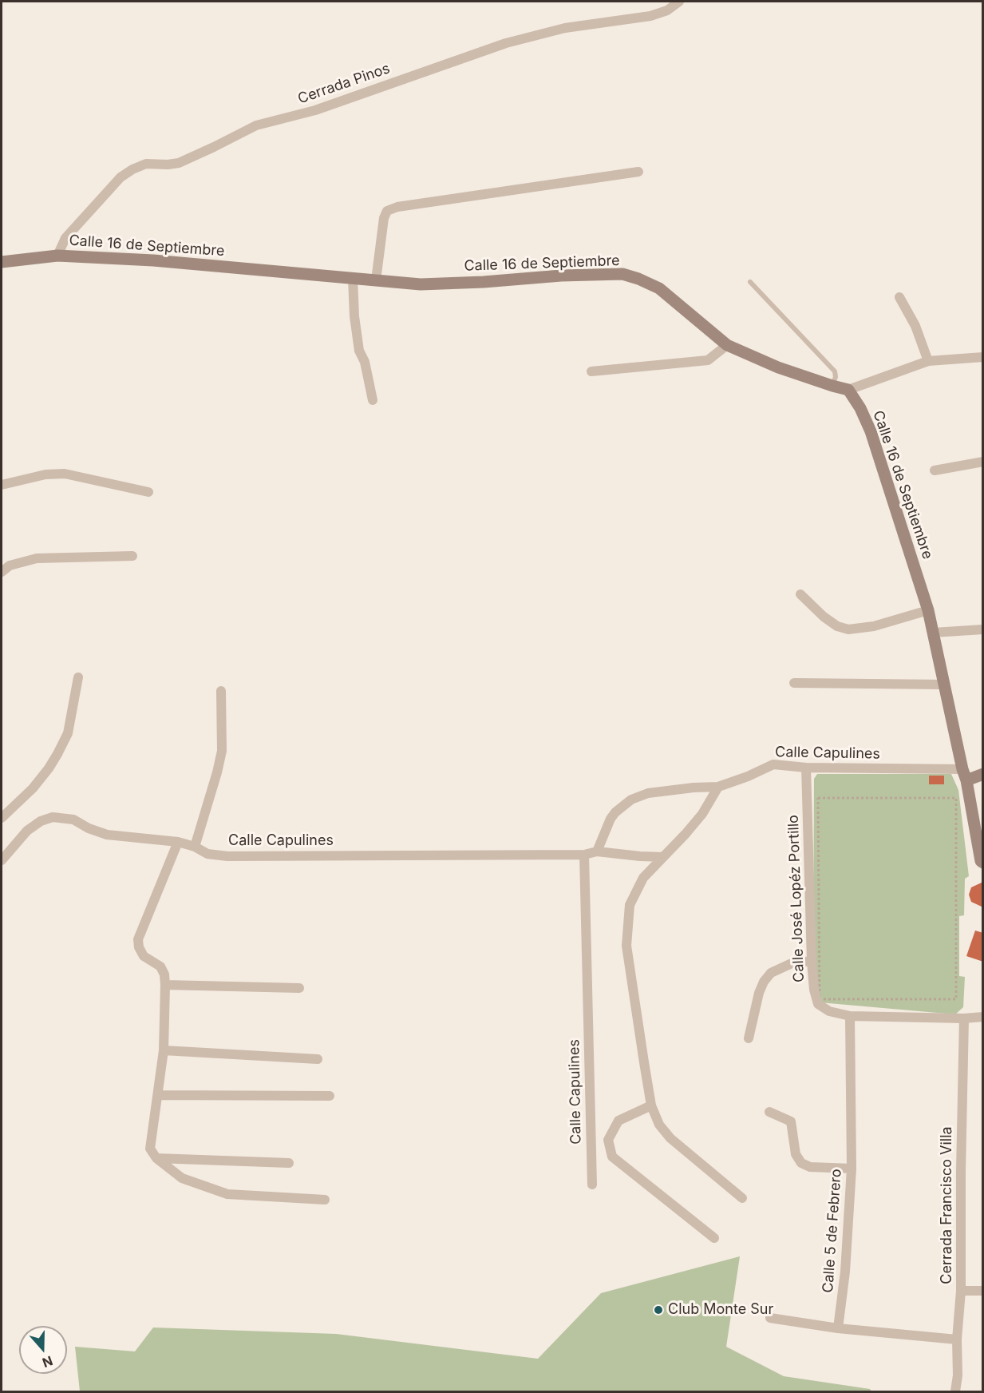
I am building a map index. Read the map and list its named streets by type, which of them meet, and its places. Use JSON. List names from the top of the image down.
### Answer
{
  "streets": {
    "main road": ["Calle 16 de Septiembre"],
    "street": [
      "Cerrada Pinos",
      "Calle Capulines",
      "Calle José Lopéz Portillo",
      "Cerrada Francisco Villa",
      "Calle 5 de Febrero"
    ]
  },
  "crossings": [
    ["Cerrada Pinos", "Calle 16 de Septiembre"],
    ["Calle 16 de Septiembre", "Calle Capulines"],
    ["Calle Capulines", "Calle José Lopéz Portillo"],
    ["Calle José Lopéz Portillo", "Cerrada Francisco Villa"],
    ["Calle José Lopéz Portillo", "Calle 5 de Febrero"]
  ],
  "places": ["Club Monte Sur"],
  "north": "bottom"
}
